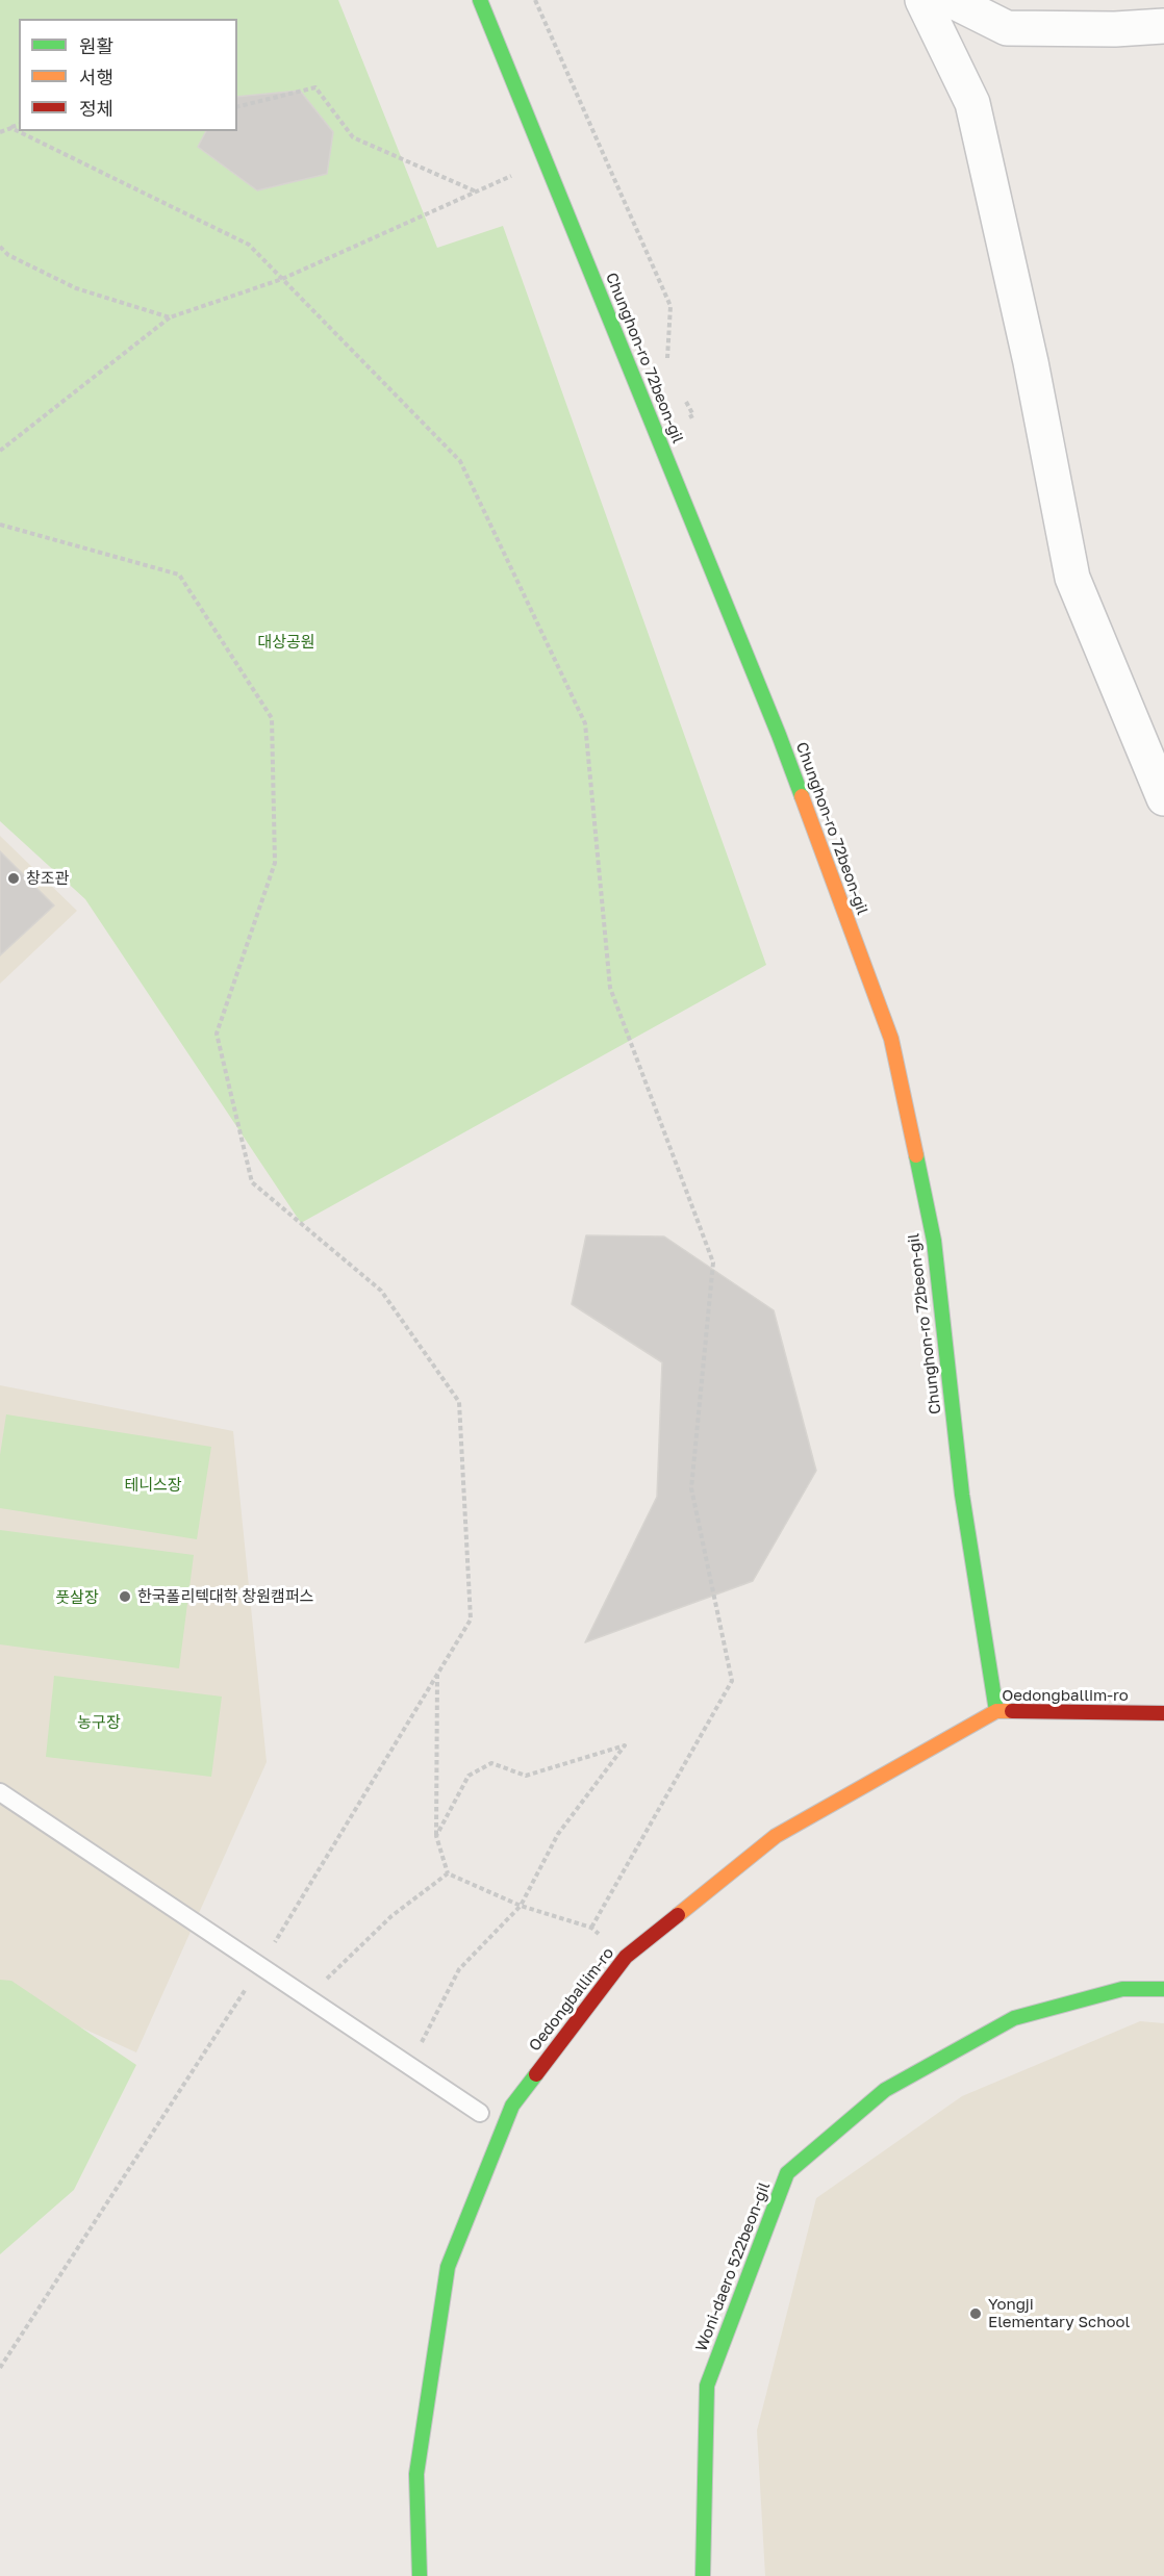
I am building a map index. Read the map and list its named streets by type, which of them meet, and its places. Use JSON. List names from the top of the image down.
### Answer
{
  "streets": {
    "street": ["Chunghon-ro 72beon-gil", "Oedongballim-ro", "Woni-daero 522beon-gil"]
  },
  "crossings": [
    ["Chunghon-ro 72beon-gil", "Oedongballim-ro"]
  ],
  "parks": [
    "대상공원",
    "테니스장",
    "풋살장",
    "농구장"
  ],
  "places": ["창조관", "한국폴리텍대학 창원캠퍼스", "Yongji Elementary School"],
  "legend": ["원활", "서행", "정체"]
}
